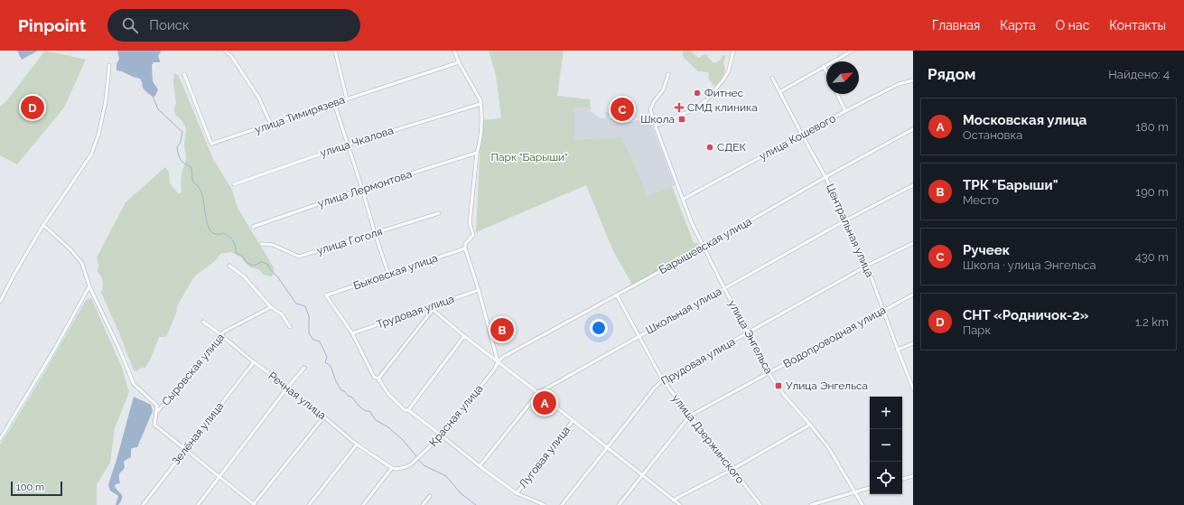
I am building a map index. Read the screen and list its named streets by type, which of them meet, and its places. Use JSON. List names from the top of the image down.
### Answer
{
  "streets": {
    "street": [
      "улица Тимирязева",
      "улица Кошевого",
      "улица Чкалова",
      "улица Лермонтова",
      "Центральная улица",
      "улица Гоголя",
      "Барышевская улица",
      "Быковская улица",
      "Школьная улица",
      "Трудовая улица",
      "улица Энгельса",
      "Водопроводная улица",
      "Прудовая улица",
      "Сыровская улица",
      "Речная улица",
      "Красная улица",
      "Зелёная улица",
      "улица Дзержинского",
      "Луговая улица"
    ]
  },
  "crossings": [
    ["улица Кошевого", "Центральная улица"],
    ["улица Кошевого", "улица Энгельса"],
    ["Центральная улица", "Барышевская улица"],
    ["Центральная улица", "Школьная улица"],
    ["Центральная улица", "Водопроводная улица"],
    ["Центральная улица", "Прудовая улица"],
    ["Барышевская улица", "улица Энгельса"],
    ["Барышевская улица", "Красная улица"],
    ["Барышевская улица", "улица Дзержинского"],
    ["Быковская улица", "Трудовая улица"],
    ["Школьная улица", "улица Энгельса"],
    ["Школьная улица", "улица Дзержинского"],
    ["улица Энгельса", "Водопроводная улица"],
    ["улица Энгельса", "Прудовая улица"],
    ["Водопроводная улица", "улица Дзержинского"],
    ["Прудовая улица", "улица Дзержинского"],
    ["Сыровская улица", "Речная улица"],
    ["Речная улица", "Красная улица"],
    ["Речная улица", "Зелёная улица"]
  ],
  "parks": ["Парк \"Барыши\""],
  "places": {
    "other": ["Фитнес", "СДЕК"],
    "health": ["СМД клиника"],
    "transit": ["Школа", "Улица Энгельса"]
  },
  "scale_bar": "100 m",
  "north": "top right",
  "page": {
    "header": "Pinpoint",
    "search": "Поиск",
    "nav": [
      "Главная",
      "Карта",
      "О нас",
      "Контакты"
    ],
    "heading": ["Рядом", "Найдено: 4"],
    "pins": [
      "D",
      "C",
      "B",
      "A"
    ],
    "list": [
      {
        "mark": "A",
        "name": "Московская улица",
        "note": "Остановка",
        "value": "180 m"
      },
      {
        "mark": "B",
        "name": "ТРК \"Барыши\"",
        "note": "Место",
        "value": "190 m"
      },
      {
        "mark": "C",
        "name": "Ручеек",
        "note": "Школа · улица Энгельса",
        "value": "430 m"
      },
      {
        "mark": "D",
        "name": "СНТ «Родничок-2»",
        "note": "Парк",
        "value": "1.2 km"
      }
    ],
    "map_buttons": ["+", "−"],
    "scale": "100 m"
  }
}
